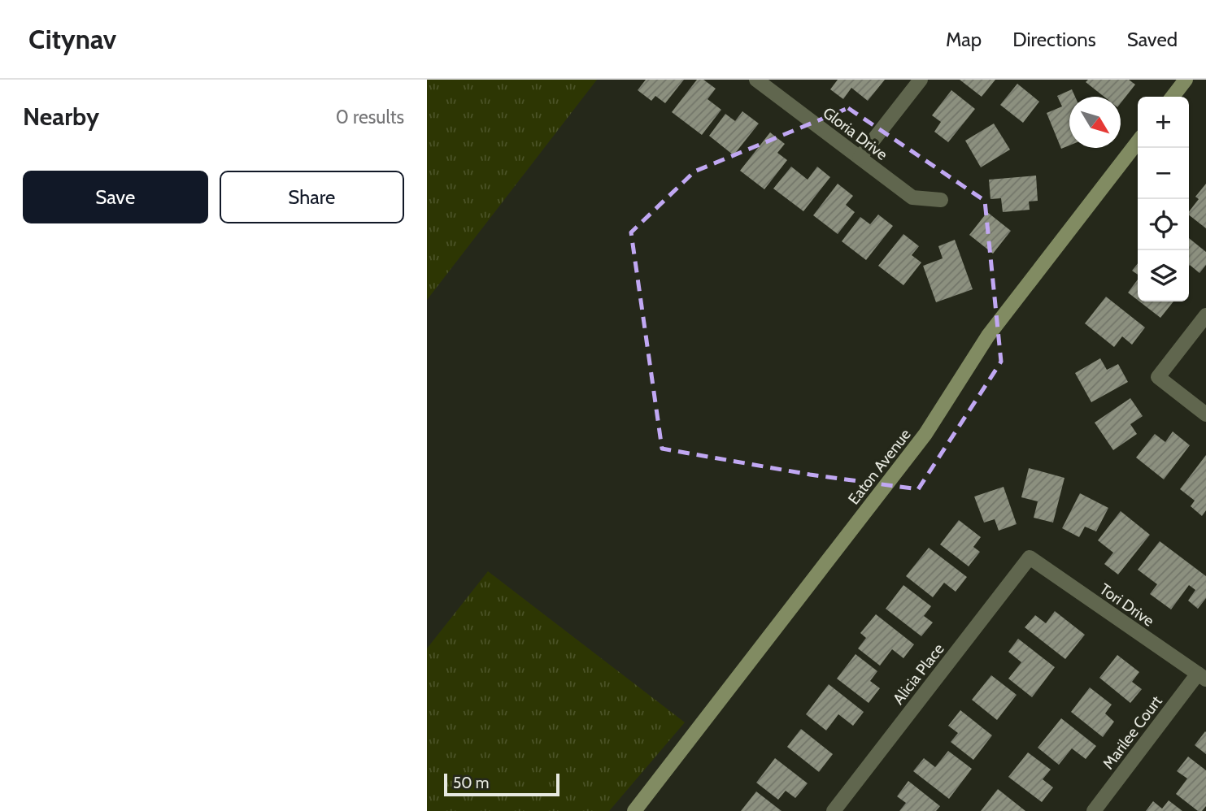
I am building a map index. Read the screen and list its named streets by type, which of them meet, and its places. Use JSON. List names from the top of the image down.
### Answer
{
  "streets": {
    "street": [
      "Gloria Drive",
      "Eaton Avenue",
      "Tori Drive",
      "Alicia Place",
      "Marilee Court"
    ]
  },
  "crossings": [
    ["Tori Drive", "Alicia Place"],
    ["Tori Drive", "Marilee Court"]
  ],
  "scale_bar": "50 m",
  "north": "bottom right",
  "page": {
    "header": "Citynav",
    "nav": ["Map", "Directions", "Saved"],
    "heading": ["Nearby", "0 results"],
    "map_buttons": ["+", "−"],
    "buttons": ["Save", "Share"],
    "scale": "50 m"
  }
}
